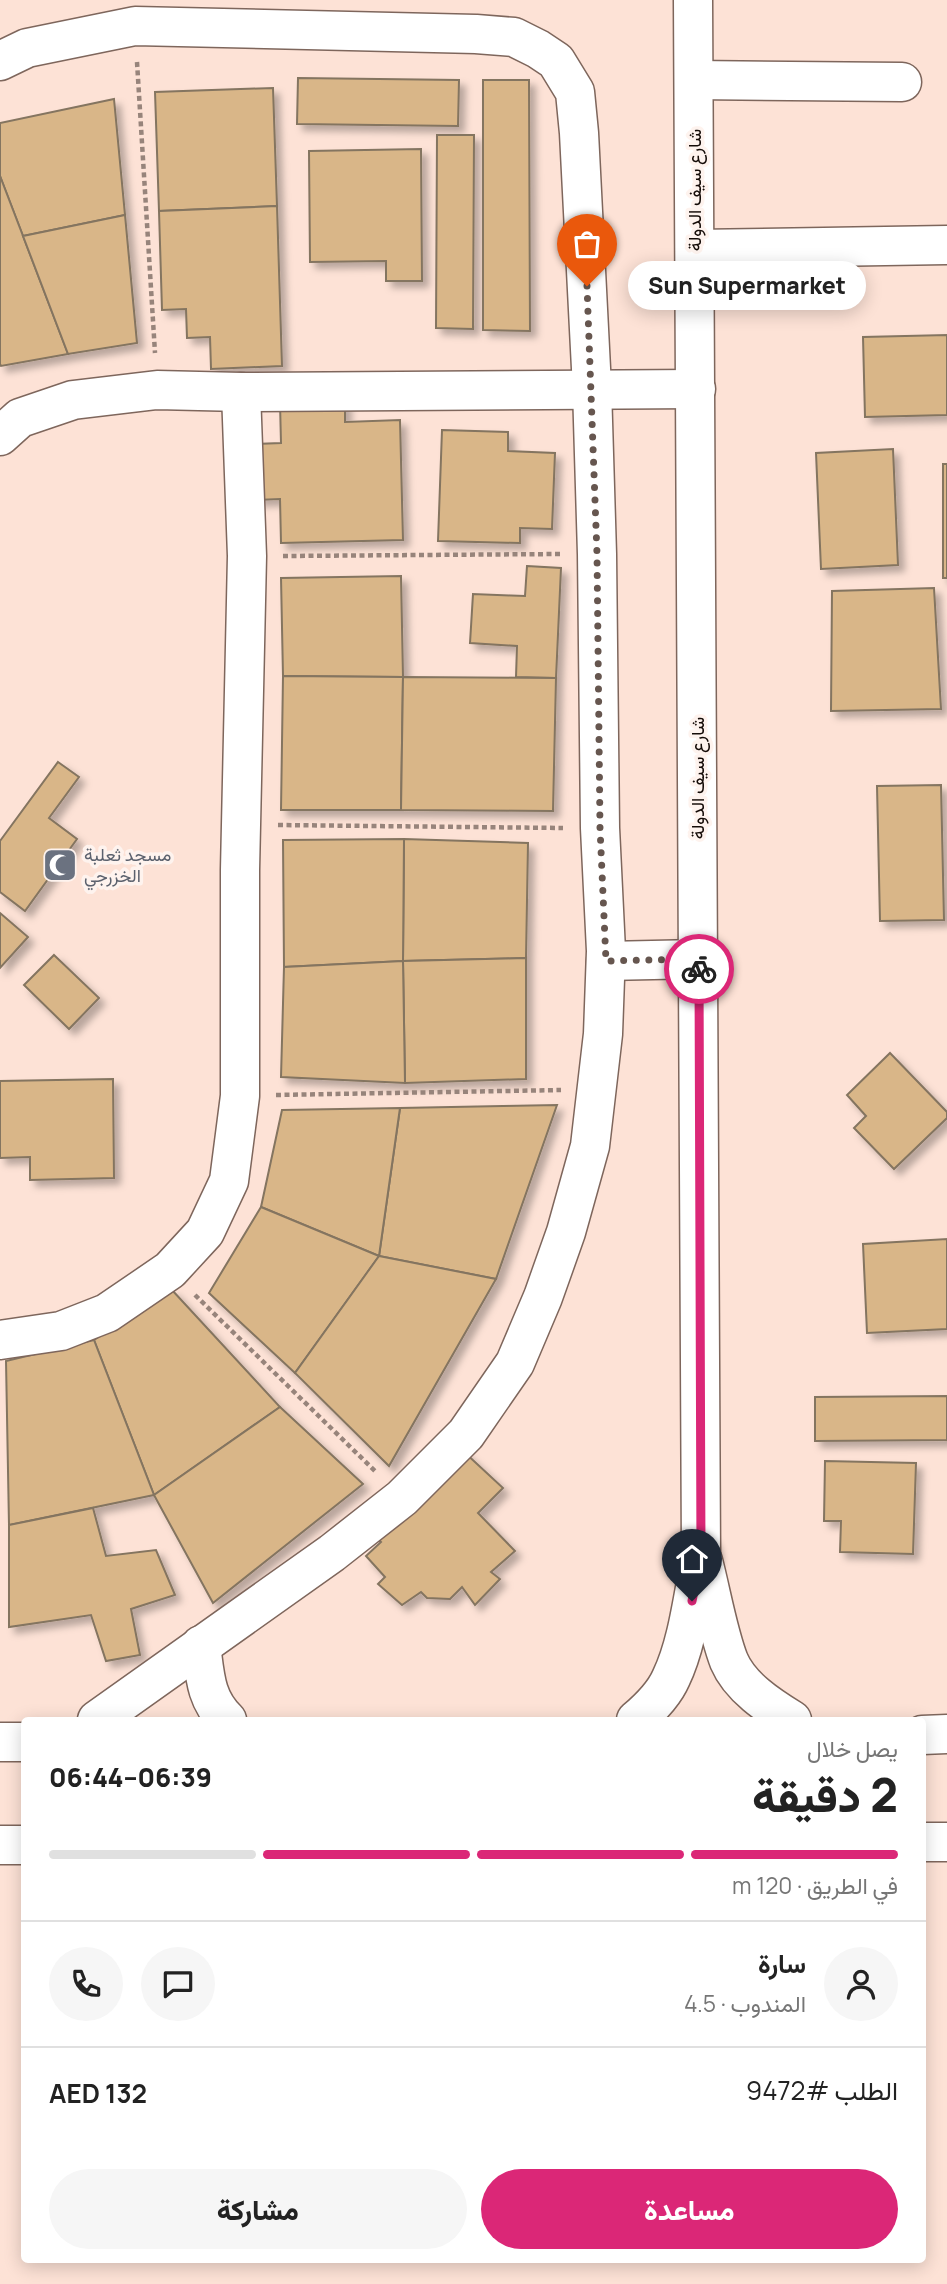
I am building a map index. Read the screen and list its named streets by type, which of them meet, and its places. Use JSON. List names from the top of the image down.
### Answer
{
  "streets": {
    "street": ["شارع سيف الدولة"]
  },
  "places": {
    "other": ["Sun Supermarket"],
    "mosque": ["مسجد ثعلبة الخزرجي"]
  },
  "page": {
    "bubble": "Sun Supermarket",
    "heading": ["2 دقيقة", "يصل خلال", "06:39–06:44"],
    "panel": [
      "سارة",
      "المندوب · 4.5",
      "الطلب #9472",
      "AED 132"
    ],
    "bar": "في الطريق · 120 m",
    "buttons": ["مساعدة", "مشاركة"]
  }
}
